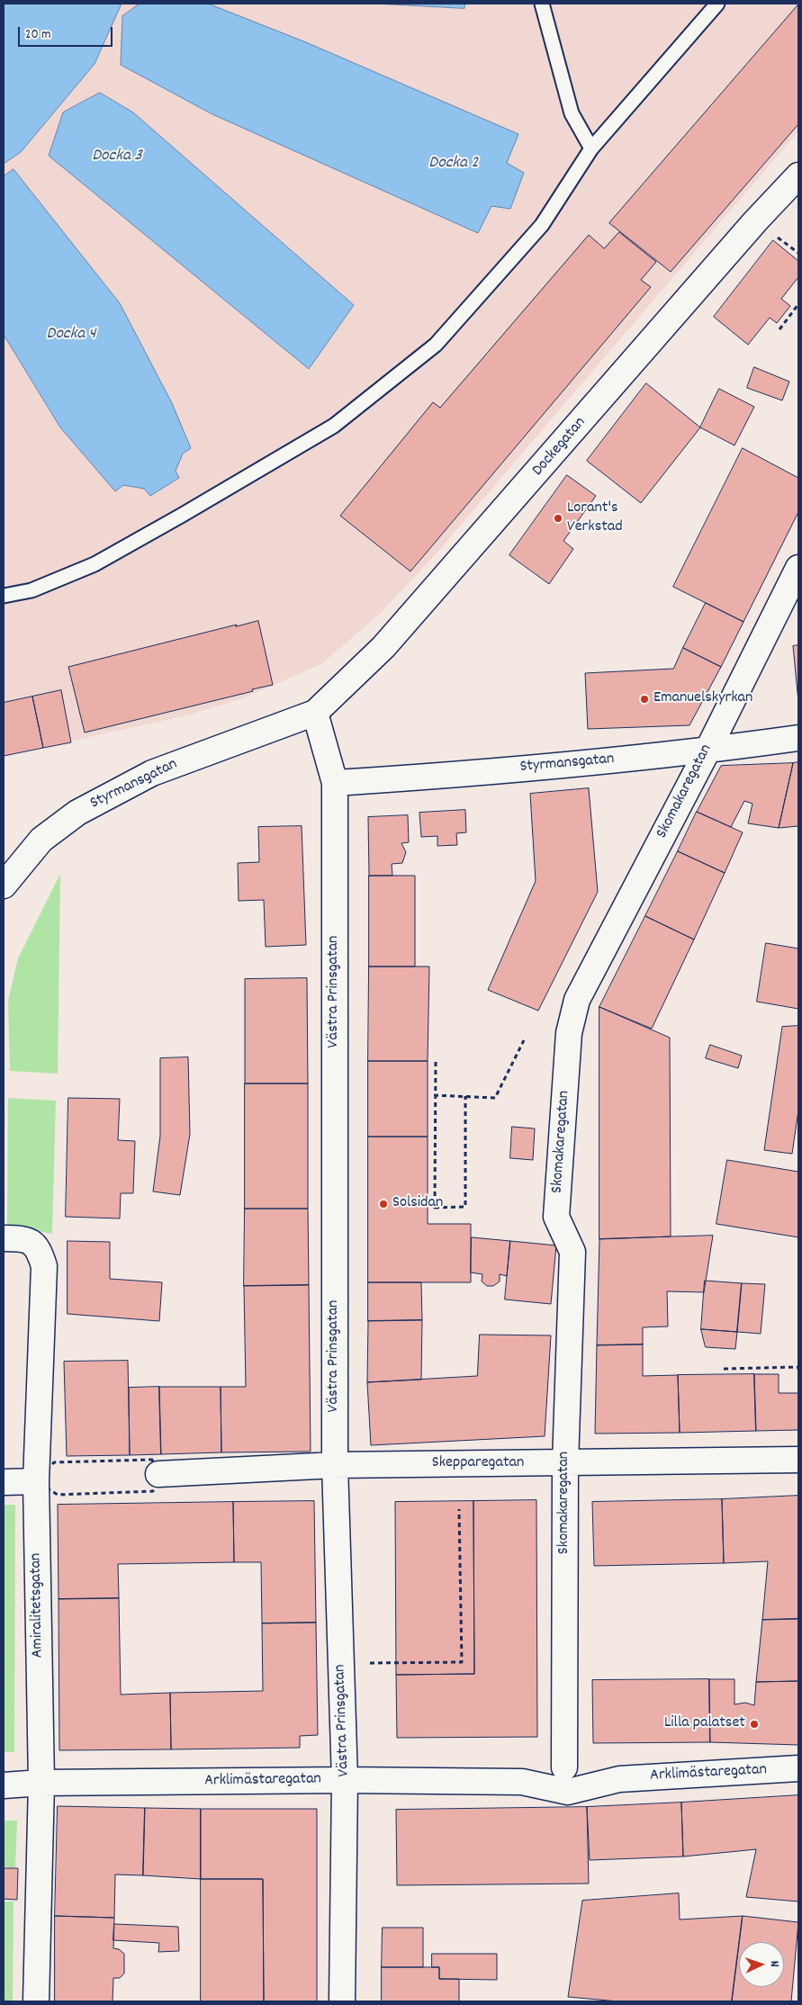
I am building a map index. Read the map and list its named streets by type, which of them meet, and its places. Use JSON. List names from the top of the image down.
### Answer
{
  "streets": {
    "street": [
      "Dockegatan",
      "Styrmansgatan",
      "Skomakaregatan",
      "Västra Prinsgatan",
      "Skepparegatan",
      "Amiralitetsgatan",
      "Arklimästaregatan"
    ]
  },
  "crossings": [
    ["Dockegatan", "Styrmansgatan"],
    ["Dockegatan", "Västra Prinsgatan"],
    ["Styrmansgatan", "Skomakaregatan"],
    ["Styrmansgatan", "Västra Prinsgatan"],
    ["Skomakaregatan", "Skepparegatan"],
    ["Skomakaregatan", "Arklimästaregatan"],
    ["Västra Prinsgatan", "Skepparegatan"],
    ["Västra Prinsgatan", "Arklimästaregatan"],
    ["Amiralitetsgatan", "Arklimästaregatan"]
  ],
  "water": ["Docka 3", "Docka 2", "Docka 4"],
  "places": [
    "Lorant's Verkstad",
    "Emanuelskyrkan",
    "Solsidan",
    "Lilla palatset"
  ],
  "scale_bar": "20 m",
  "north": "right"
}
